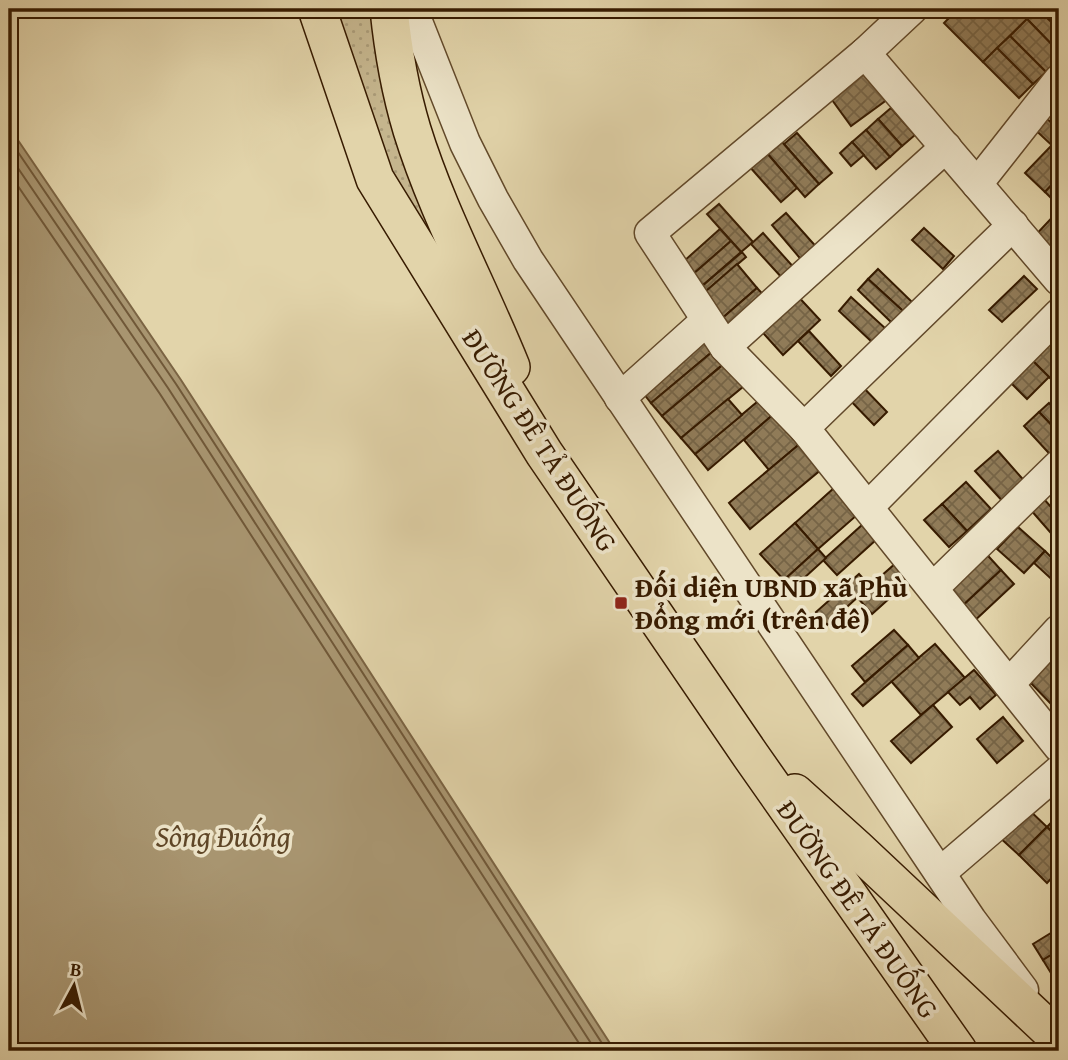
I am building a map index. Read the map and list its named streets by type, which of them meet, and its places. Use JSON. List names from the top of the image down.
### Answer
{
  "streets": {
    "main road": ["ĐƯỜNG ĐÊ TẢ ĐUỐNG"]
  },
  "water": ["Sông Đuống"],
  "places": {
    "transit": ["Đối diện UBND xã Phù Đổng mới (trên đê)"]
  },
  "north": "top"
}
